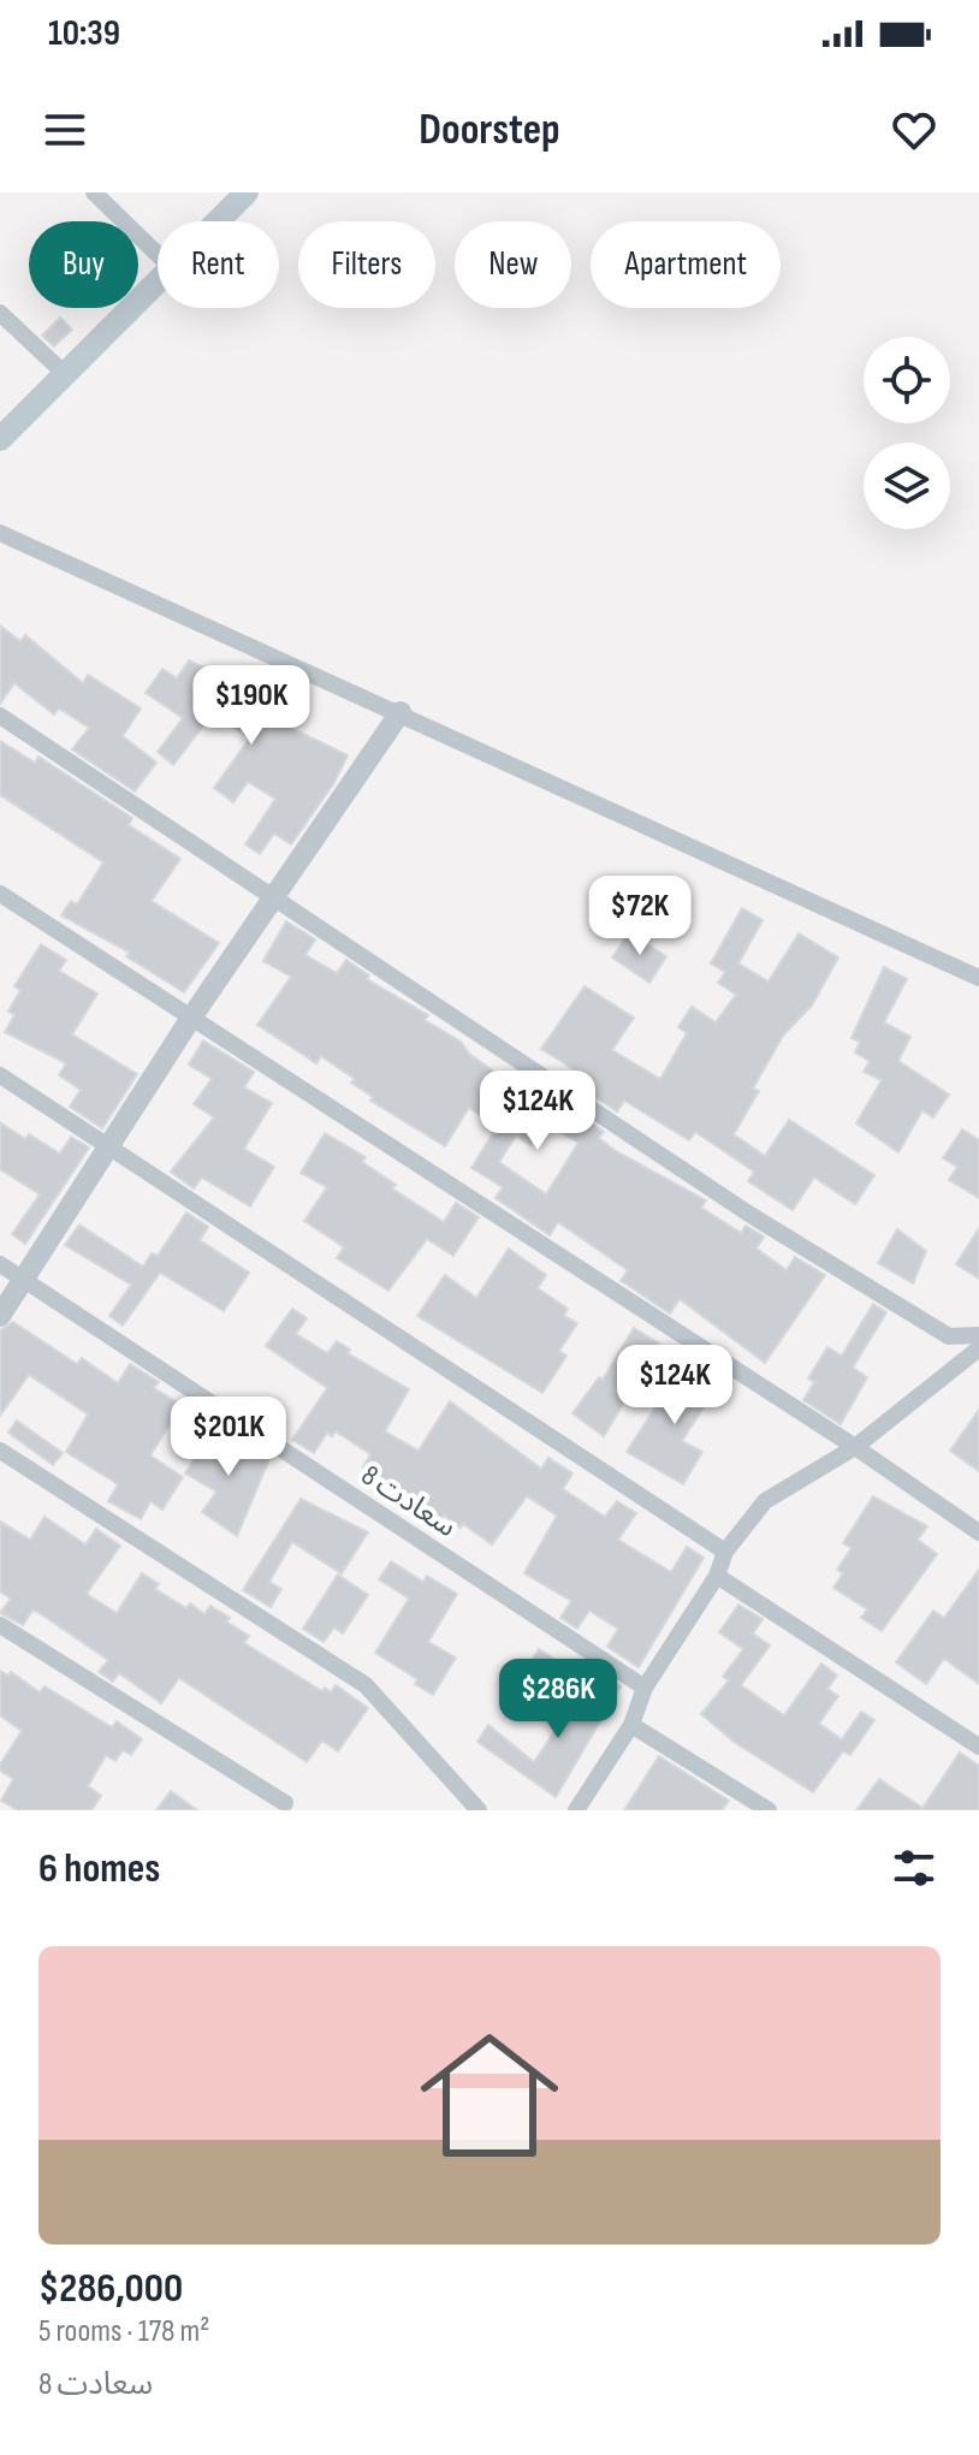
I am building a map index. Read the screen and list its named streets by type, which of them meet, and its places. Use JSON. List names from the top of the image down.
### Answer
{
  "streets": {
    "street": ["سعادت 8"]
  },
  "page": {
    "status": "10:39",
    "header": "Doorstep",
    "chip": [
      "Buy",
      "Rent",
      "Filters",
      "New",
      "Apartment"
    ],
    "price": [
      "$190K",
      "$72K",
      "$124K",
      "$124K",
      "$201K",
      "$286K"
    ],
    "heading": "6 homes",
    "list": [
      {
        "name": "$286,000",
        "note": "5 rooms · 178 m² · سعادت 8"
      }
    ]
  }
}
